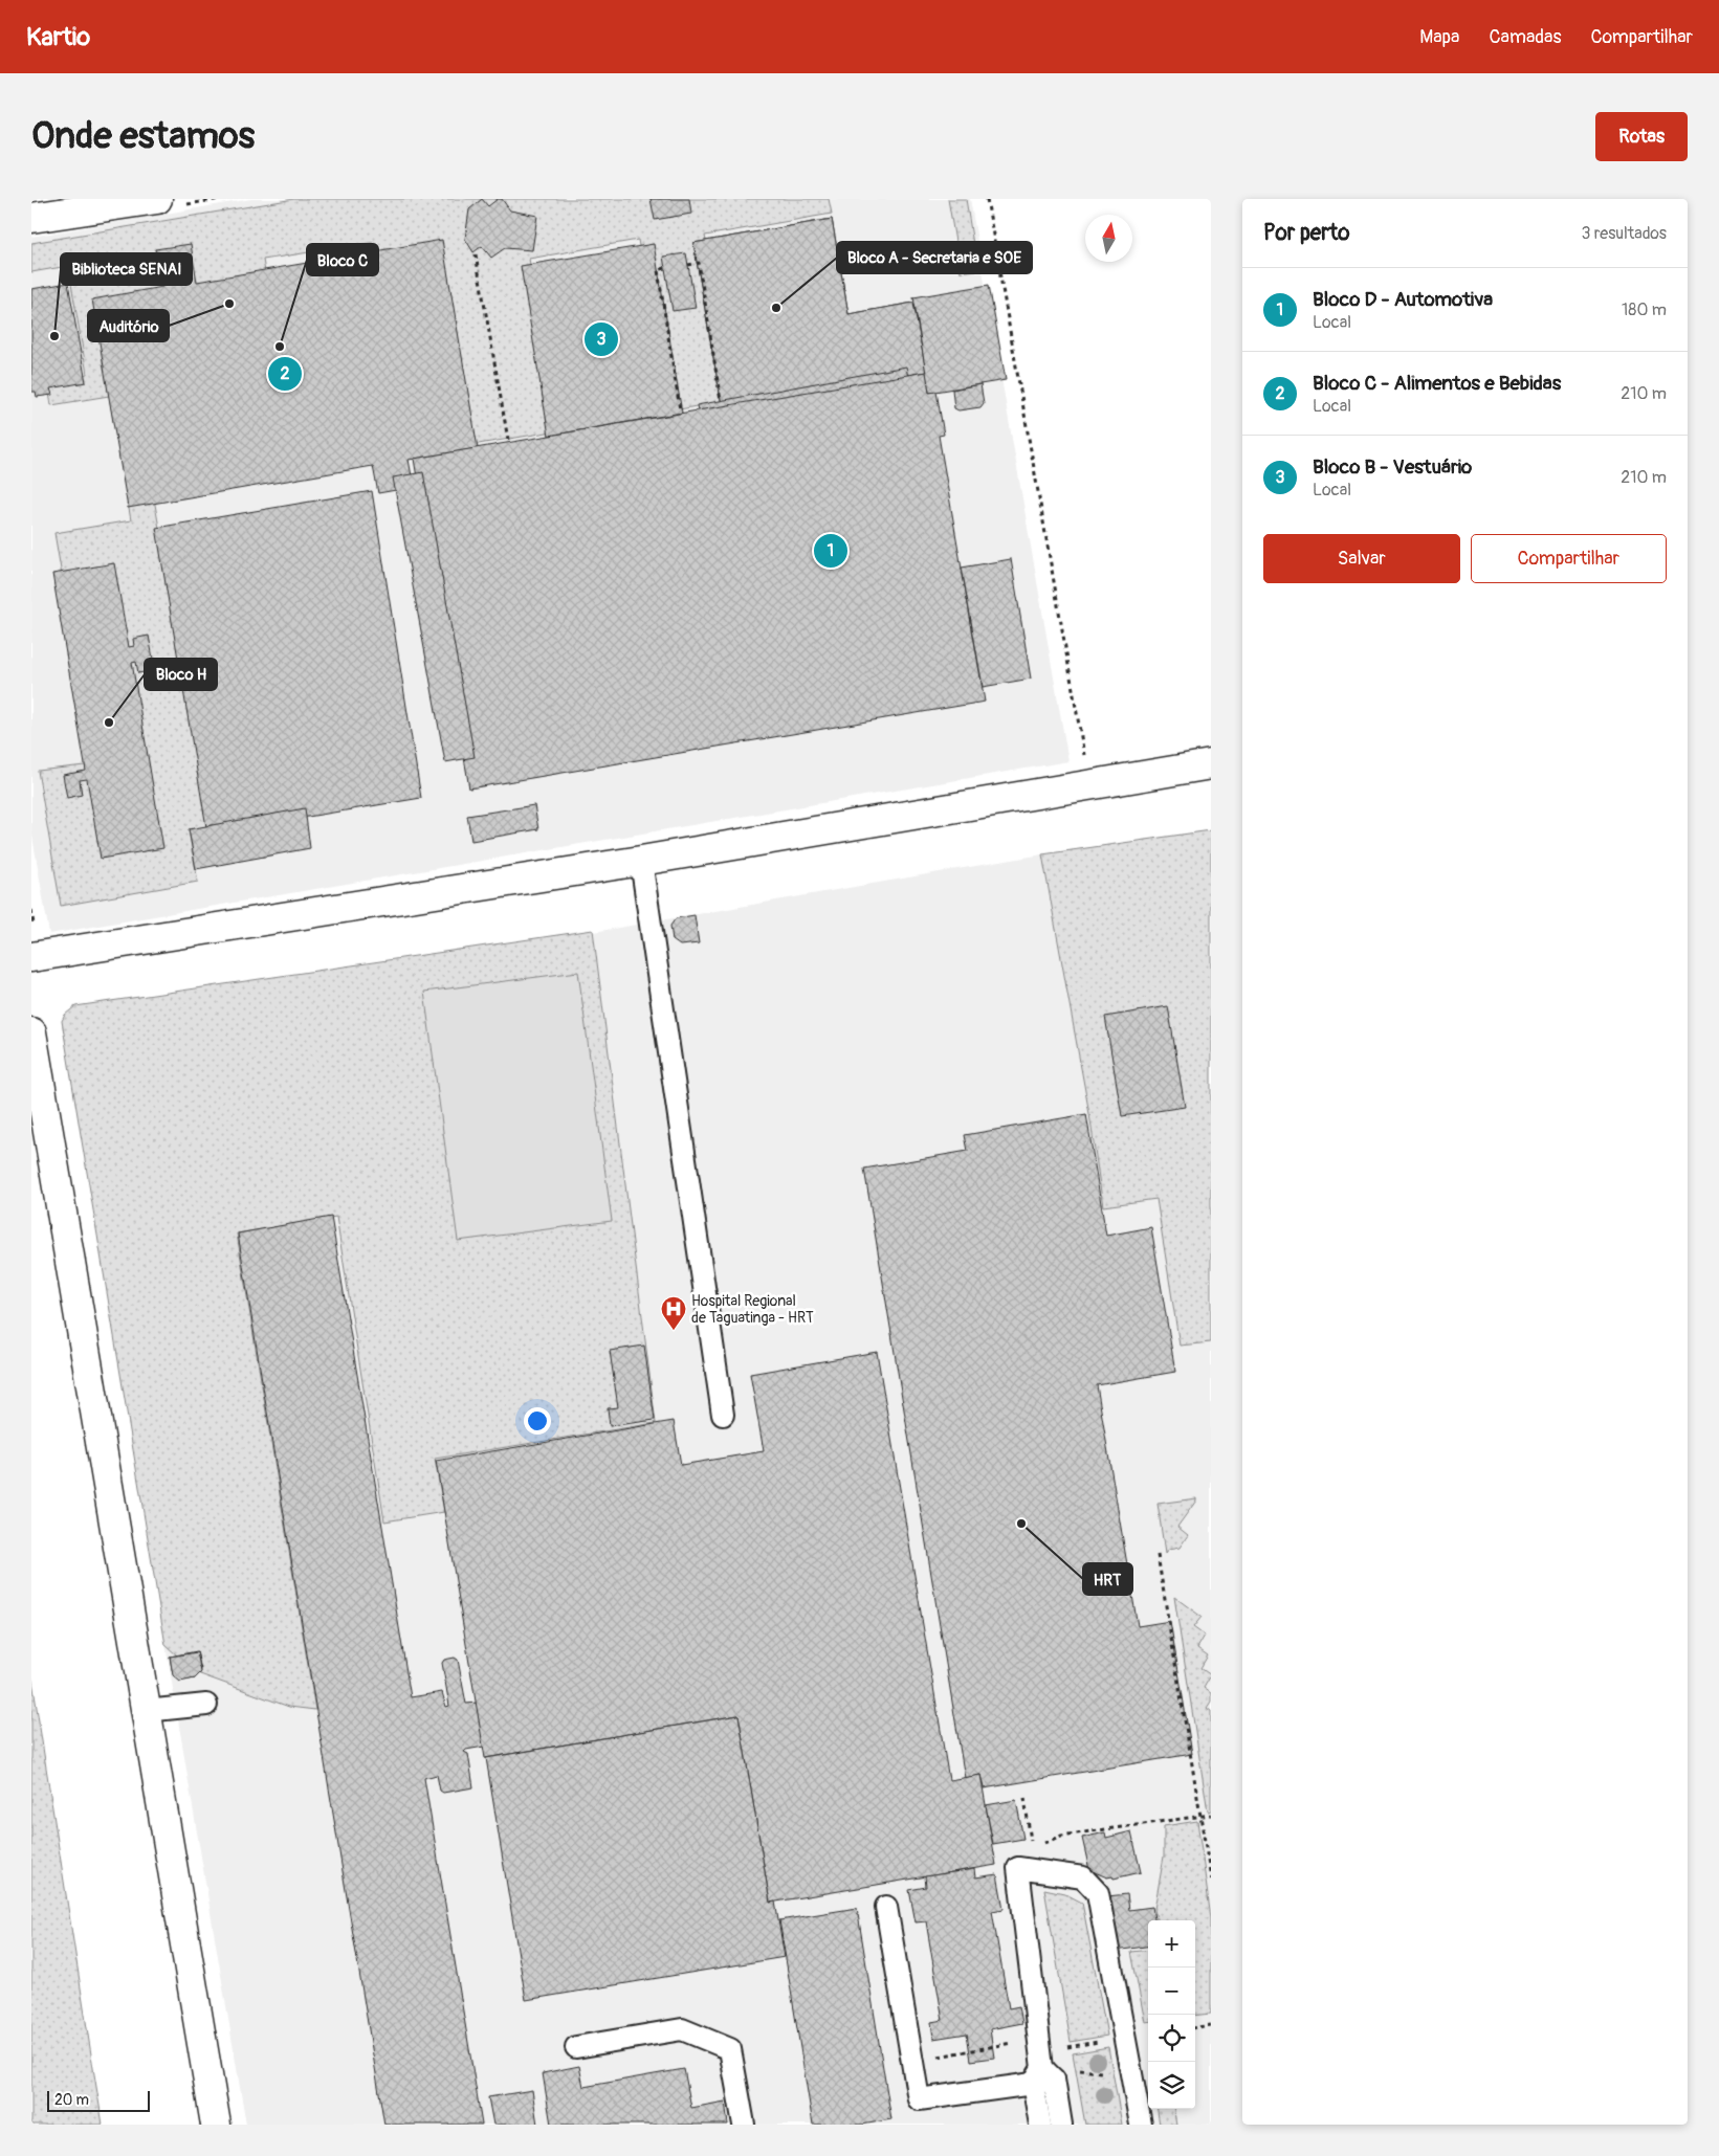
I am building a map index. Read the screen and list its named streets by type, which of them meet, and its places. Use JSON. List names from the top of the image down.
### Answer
{
  "places": {
    "other": [
      "Auditório",
      "Bloco A - Secretaria e SOE",
      "Biblioteca SENAI",
      "Bloco C",
      "Bloco H",
      "HRT"
    ],
    "hospital": ["Hospital Regional de Taguatinga - HRT"]
  },
  "scale_bar": "20 m",
  "north": "top",
  "page": {
    "header": "Kartio",
    "nav": ["Mapa", "Camadas", "Compartilhar"],
    "buttons": [
      "Rotas",
      ["Salvar", "Compartilhar"]
    ],
    "title": "Onde estamos",
    "heading": ["Por perto", "3 resultados"],
    "list": [
      {
        "mark": "1",
        "name": "Bloco D - Automotiva",
        "note": "Local",
        "value": "180 m"
      },
      {
        "mark": "2",
        "name": "Bloco C - Alimentos e Bebidas",
        "note": "Local",
        "value": "210 m"
      },
      {
        "mark": "3",
        "name": "Bloco B - Vestuário",
        "note": "Local",
        "value": "210 m"
      }
    ],
    "pins": ["3", "2", "1"],
    "map_buttons": ["+", "−"],
    "scale": "20 m"
  }
}
